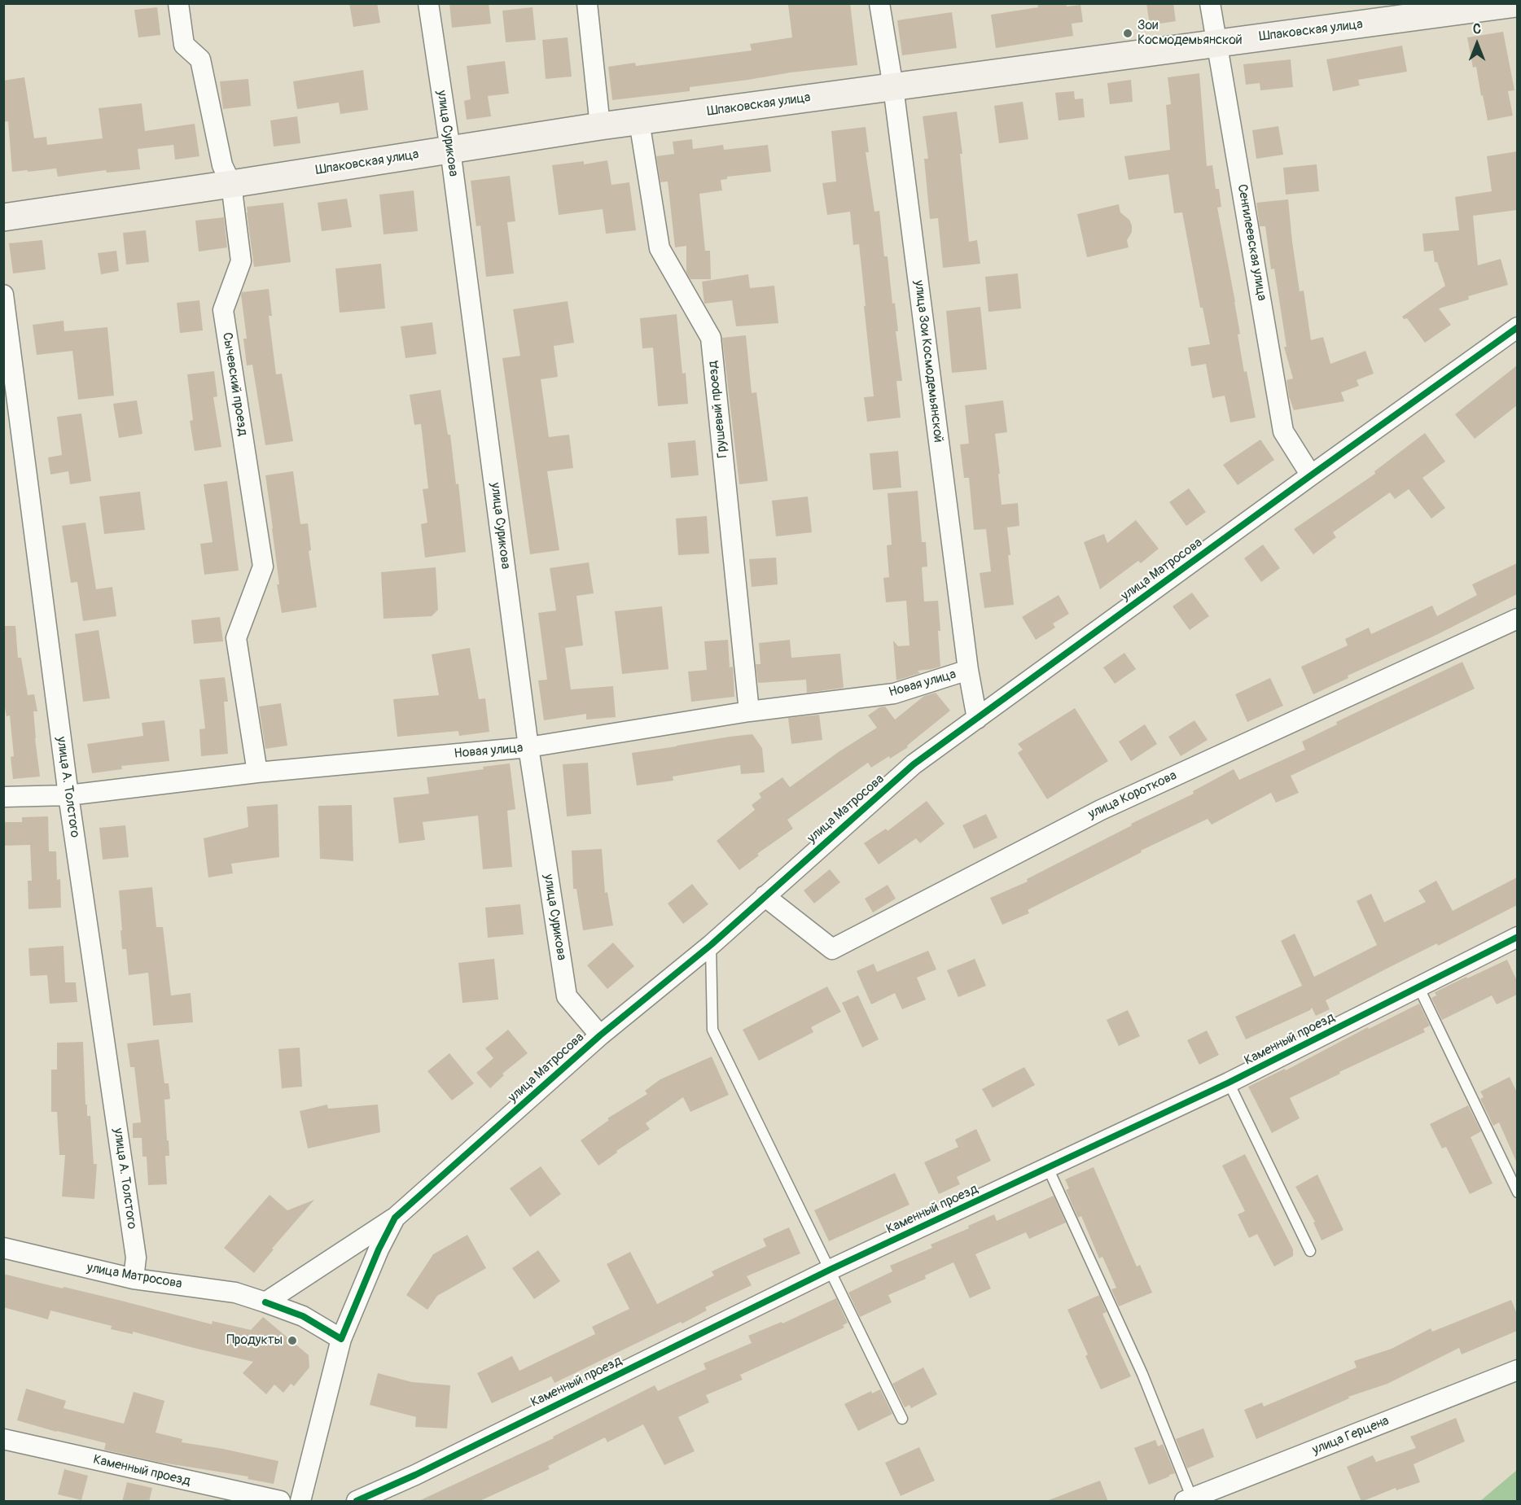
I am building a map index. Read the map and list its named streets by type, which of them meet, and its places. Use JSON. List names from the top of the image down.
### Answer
{
  "streets": {
    "main road": ["Шпаковская улица"],
    "street": [
      "улица Сурикова",
      "Сенгилеевская улица",
      "улица Зои Космодемьянской",
      "Сычевский проезд",
      "Грушевый проезд",
      "улица Матросова",
      "Новая улица",
      "улица А. Толстого",
      "улица Короткова",
      "Каменный проезд",
      "улица Герцена"
    ]
  },
  "crossings": [
    ["Шпаковская улица", "улица Сурикова"],
    ["Шпаковская улица", "Сенгилеевская улица"],
    ["Шпаковская улица", "улица Зои Космодемьянской"],
    ["Шпаковская улица", "Сычевский проезд"],
    ["Шпаковская улица", "Грушевый проезд"],
    ["улица Сурикова", "улица Матросова"],
    ["улица Сурикова", "Новая улица"],
    ["Сенгилеевская улица", "улица Матросова"],
    ["улица Зои Космодемьянской", "улица Матросова"],
    ["улица Зои Космодемьянской", "Новая улица"],
    ["Сычевский проезд", "Новая улица"],
    ["Грушевый проезд", "Новая улица"],
    ["улица Матросова", "улица А. Толстого"],
    ["улица Матросова", "улица Короткова"],
    ["Новая улица", "улица А. Толстого"]
  ],
  "places": ["Зои Космодемьянской", "Продукты"],
  "north": "top"
}
